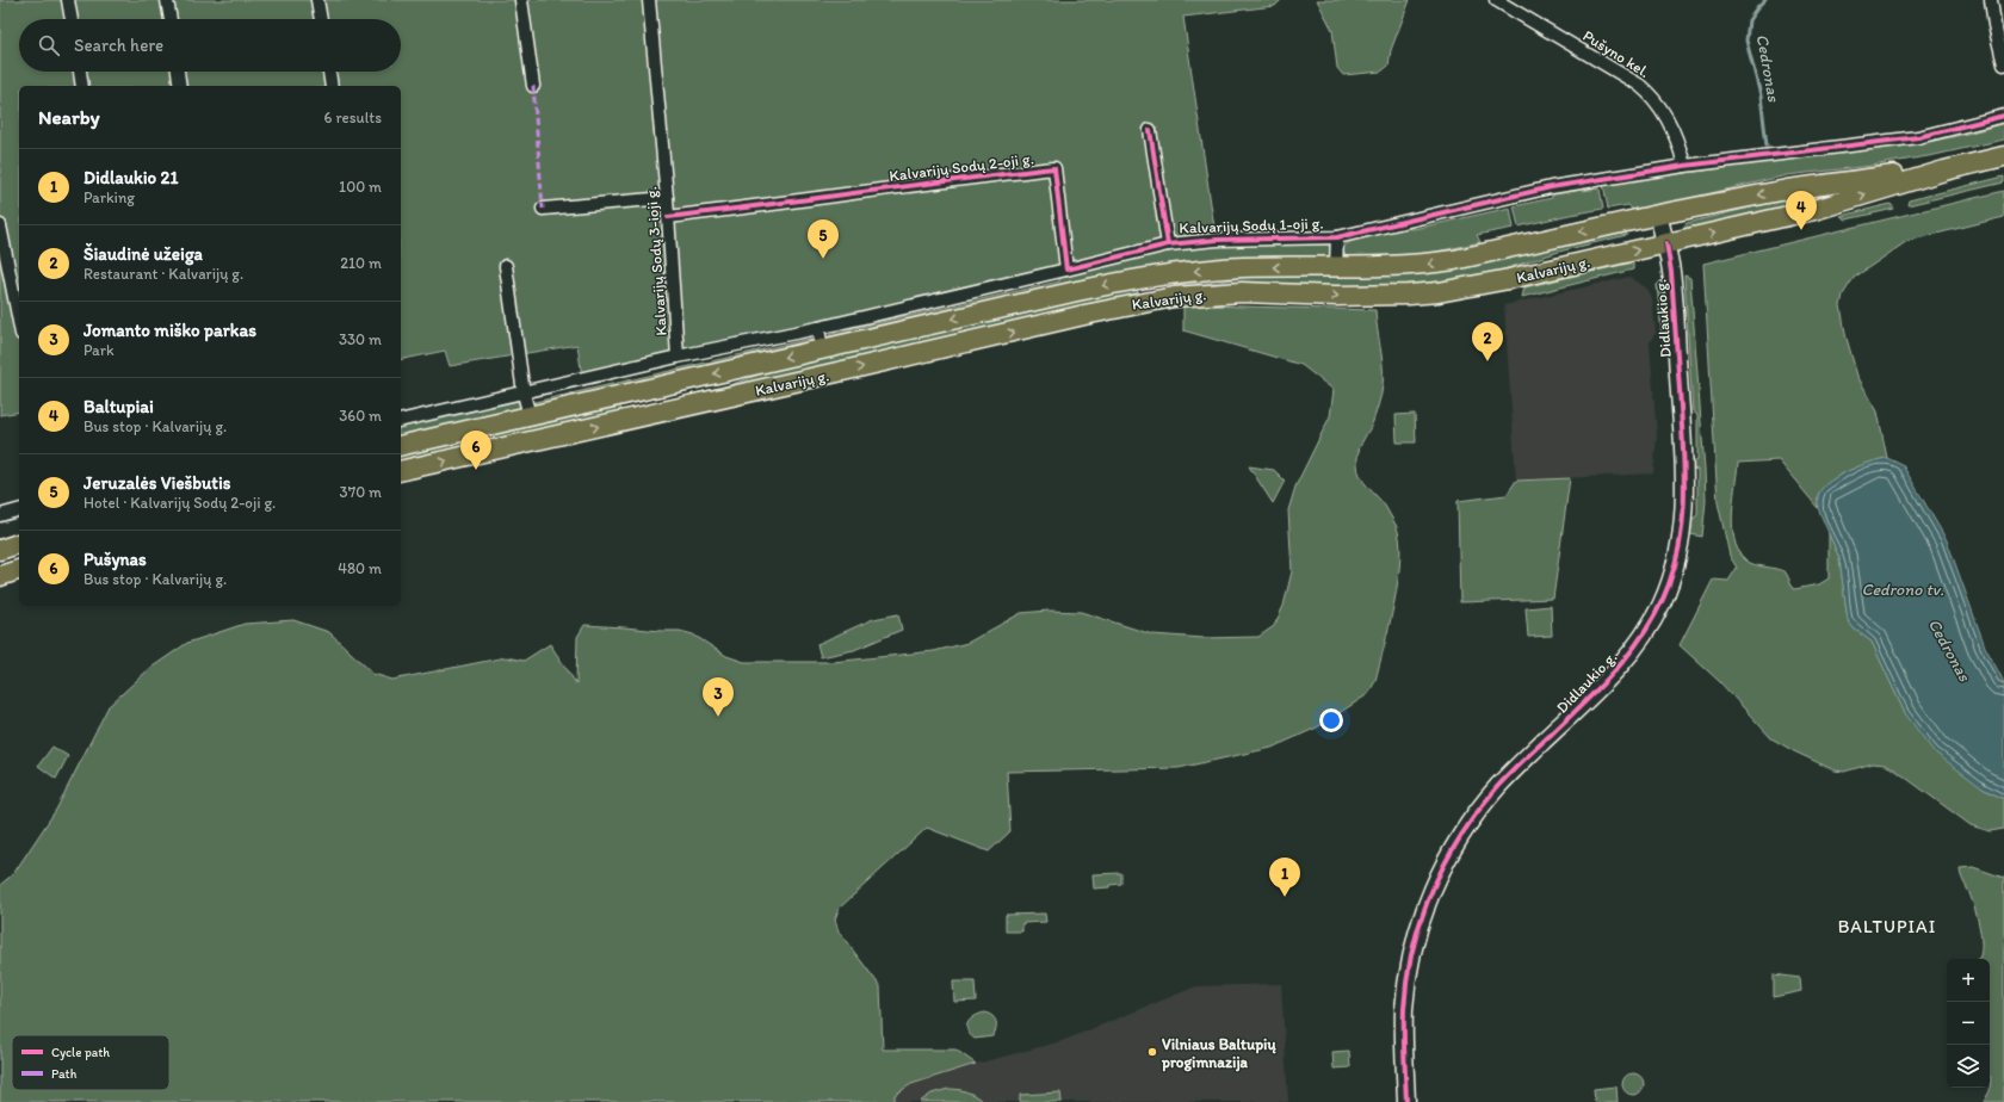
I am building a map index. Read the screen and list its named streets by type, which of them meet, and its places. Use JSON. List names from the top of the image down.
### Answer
{
  "streets": {
    "main road": ["Kalvarijų g."],
    "street": [
      "Pušyno kel.",
      "Kalvarijų Sodų 2-oji g.",
      "Kalvarijų Sodų 1-oji g.",
      "Kalvarijų Sodų 3-ioji g.",
      "Didlaukio g."
    ]
  },
  "crossings": [
    ["Kalvarijų Sodų 2-oji g.", "Kalvarijų Sodų 3-ioji g."],
    ["Kalvarijų Sodų 1-oji g.", "Kalvarijų g."],
    ["Kalvarijų g.", "Didlaukio g."]
  ],
  "districts": ["BALTUPIAI"],
  "water": ["Cedronas", "Cedrono tv."],
  "places": ["Vilniaus Baltupių progimnazija"],
  "legend": ["Cycle path", "Path"],
  "page": {
    "search": "Search here",
    "heading": ["Nearby", "6 results"],
    "list": [
      {
        "mark": "1",
        "name": "Didlaukio 21",
        "note": "Parking",
        "value": "100 m"
      },
      {
        "mark": "2",
        "name": "Šiaudinė užeiga",
        "note": "Restaurant · Kalvarijų g.",
        "value": "210 m"
      },
      {
        "mark": "3",
        "name": "Jomanto miško parkas",
        "note": "Park",
        "value": "330 m"
      },
      {
        "mark": "4",
        "name": "Baltupiai",
        "note": "Bus stop · Kalvarijų g.",
        "value": "360 m"
      },
      {
        "mark": "5",
        "name": "Jeruzalės Viešbutis",
        "note": "Hotel · Kalvarijų Sodų 2-oji g.",
        "value": "370 m"
      },
      {
        "mark": "6",
        "name": "Pušynas",
        "note": "Bus stop · Kalvarijų g.",
        "value": "480 m"
      }
    ],
    "pins": [
      "4",
      "5",
      "2",
      "6",
      "3",
      "1"
    ],
    "map_buttons": ["+", "−"]
  }
}
